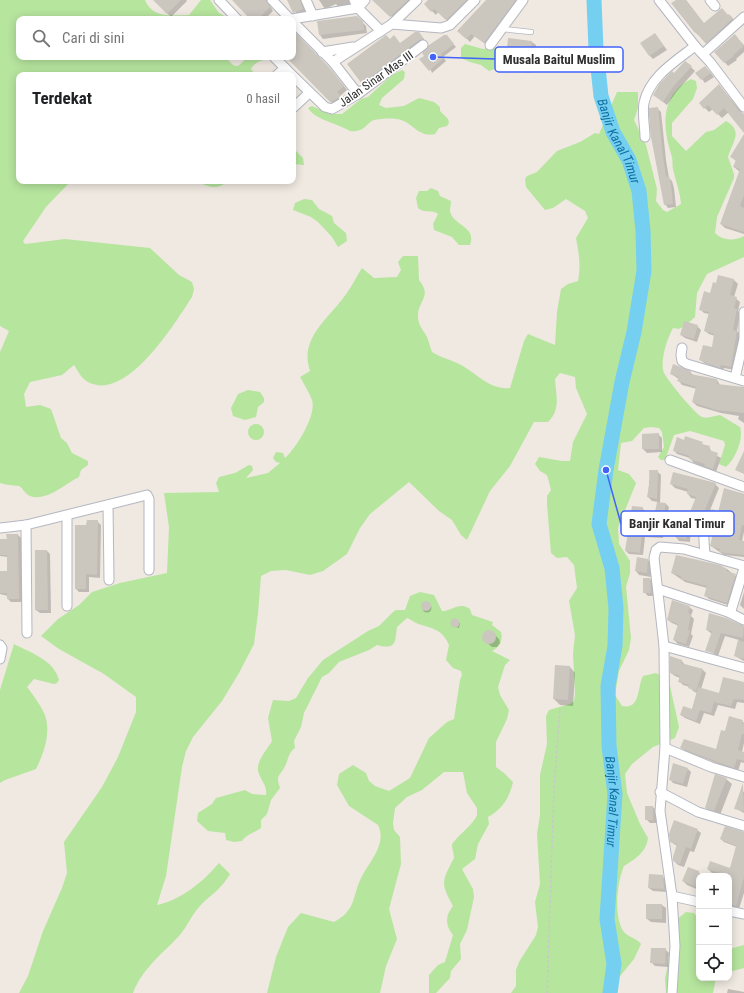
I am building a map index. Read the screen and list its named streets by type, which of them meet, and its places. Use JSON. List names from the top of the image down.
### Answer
{
  "streets": {
    "street": ["Jalan Sinar Mas III"]
  },
  "water": ["Banjir Kanal Timur"],
  "places": ["Musala Baitul Muslim", "Banjir Kanal Timur"],
  "page": {
    "search": "Cari di sini",
    "heading": ["Terdekat", "0 hasil"],
    "map_buttons": ["+", "−"]
  }
}
